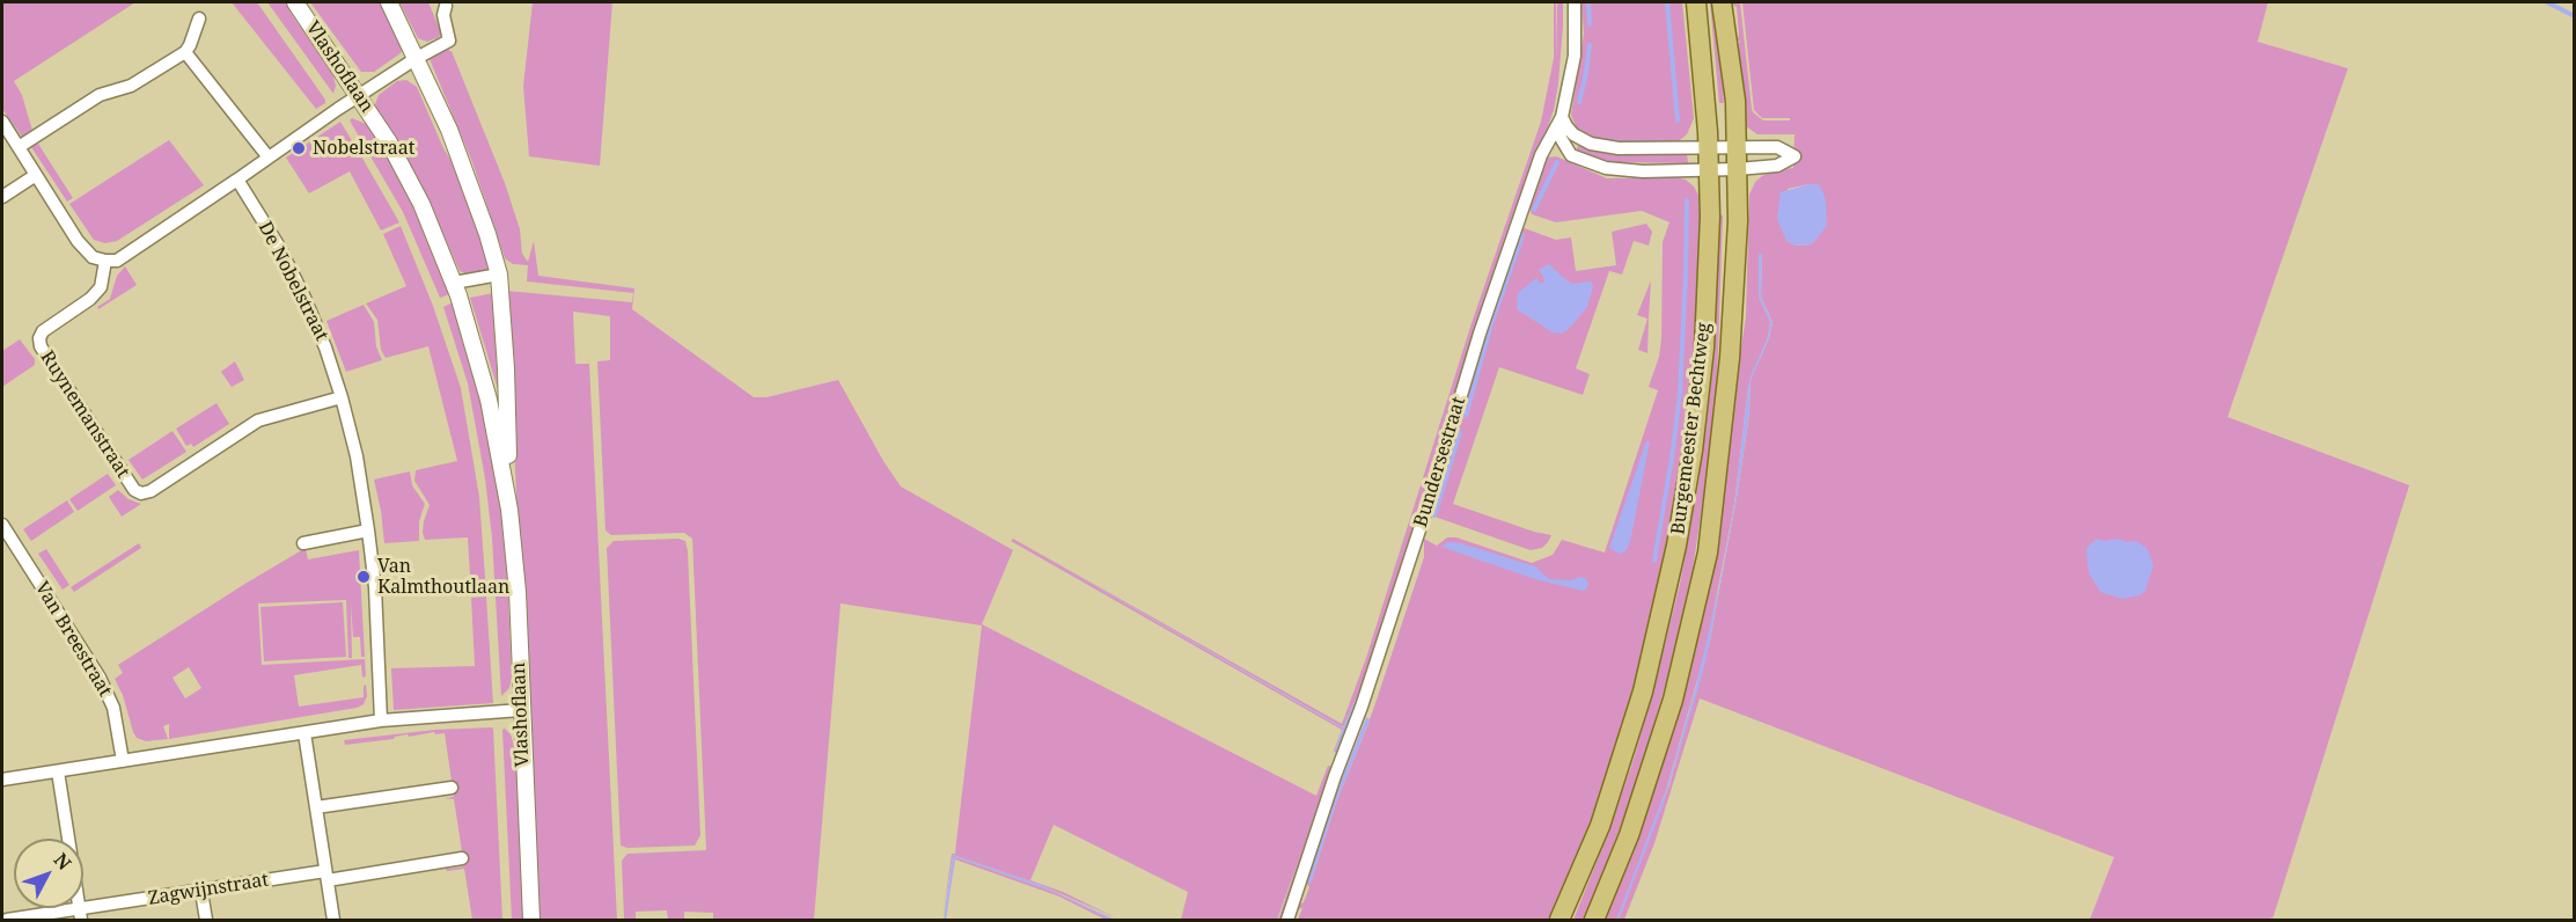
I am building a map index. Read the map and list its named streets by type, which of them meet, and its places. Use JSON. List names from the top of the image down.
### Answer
{
  "streets": {
    "main road": ["Burgemeester Bechtweg"],
    "street": [
      "Vlashoflaan",
      "De Nobelstraat",
      "Ruynemanstraat",
      "Bundersestraat",
      "Van Breestraat",
      "Zagwijnstraat"
    ]
  },
  "crossings": [
    ["De Nobelstraat", "Ruynemanstraat"]
  ],
  "places": ["Nobelstraat", "Van Kalmthoutlaan"],
  "north": "top right"
}
